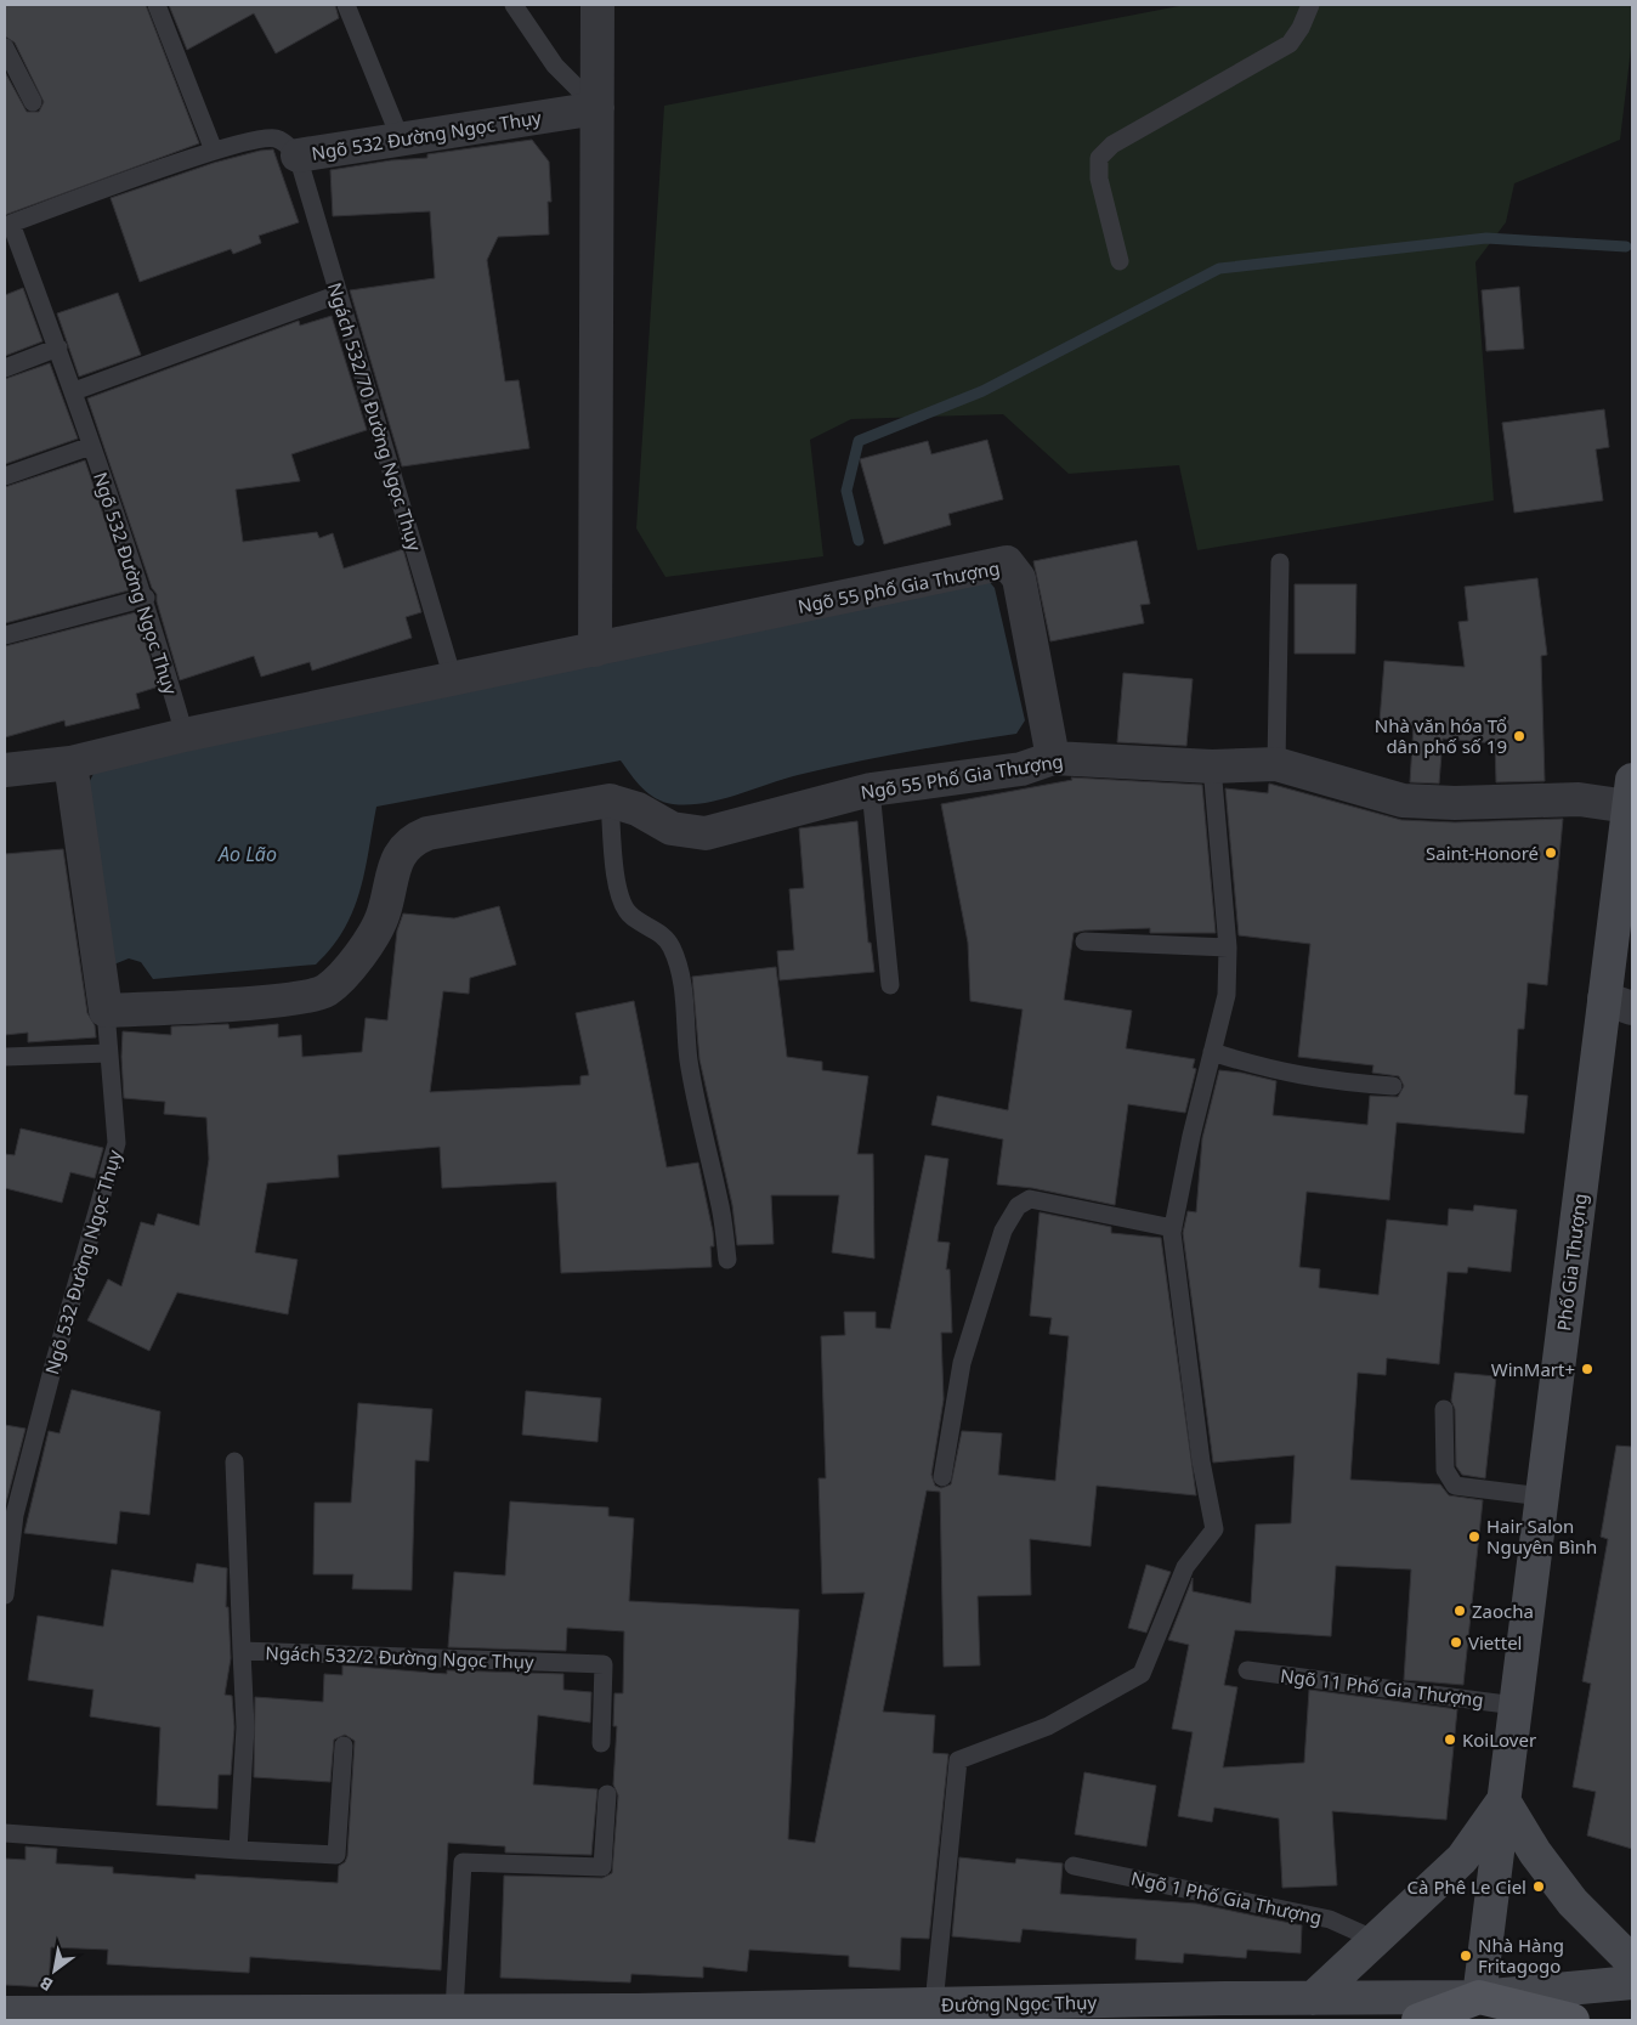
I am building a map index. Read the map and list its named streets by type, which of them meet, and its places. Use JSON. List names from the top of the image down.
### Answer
{
  "streets": {
    "street": [
      "Ngõ 532 Đường Ngọc Thụy",
      "Ngõ 55 phố Gia Thượng",
      "Ngõ 55 Phố Gia Thượng",
      "Phố Gia Thượng",
      "Đường Ngọc Thụy"
    ],
    "lane": [
      "Ngách 532/70 Đường Ngọc Thụy",
      "Ngách 532/2 Đường Ngọc Thụy",
      "Ngõ 11 Phố Gia Thượng",
      "Ngõ 1 Phố Gia Thượng"
    ]
  },
  "crossings": [
    ["Ngõ 532 Đường Ngọc Thụy", "Ngách 532/70 Đường Ngọc Thụy"],
    ["Ngõ 532 Đường Ngọc Thụy", "Ngõ 55 Phố Gia Thượng"],
    ["Ngõ 55 phố Gia Thượng", "Ngõ 55 Phố Gia Thượng"],
    ["Ngõ 55 Phố Gia Thượng", "Phố Gia Thượng"],
    ["Phố Gia Thượng", "Ngõ 11 Phố Gia Thượng"],
    ["Phố Gia Thượng", "Đường Ngọc Thụy"]
  ],
  "water": ["Ao Lão"],
  "places": [
    "Nhà văn hóa Tổ dân phố số 19",
    "Saint-Honoré",
    "WinMart+",
    "Hair Salon Nguyên Bình",
    "Zaocha",
    "Viettel",
    "KoiLover",
    "Cà Phê Le Ciel",
    "Nhà Hàng Fritagogo"
  ],
  "north": "bottom left"
}
